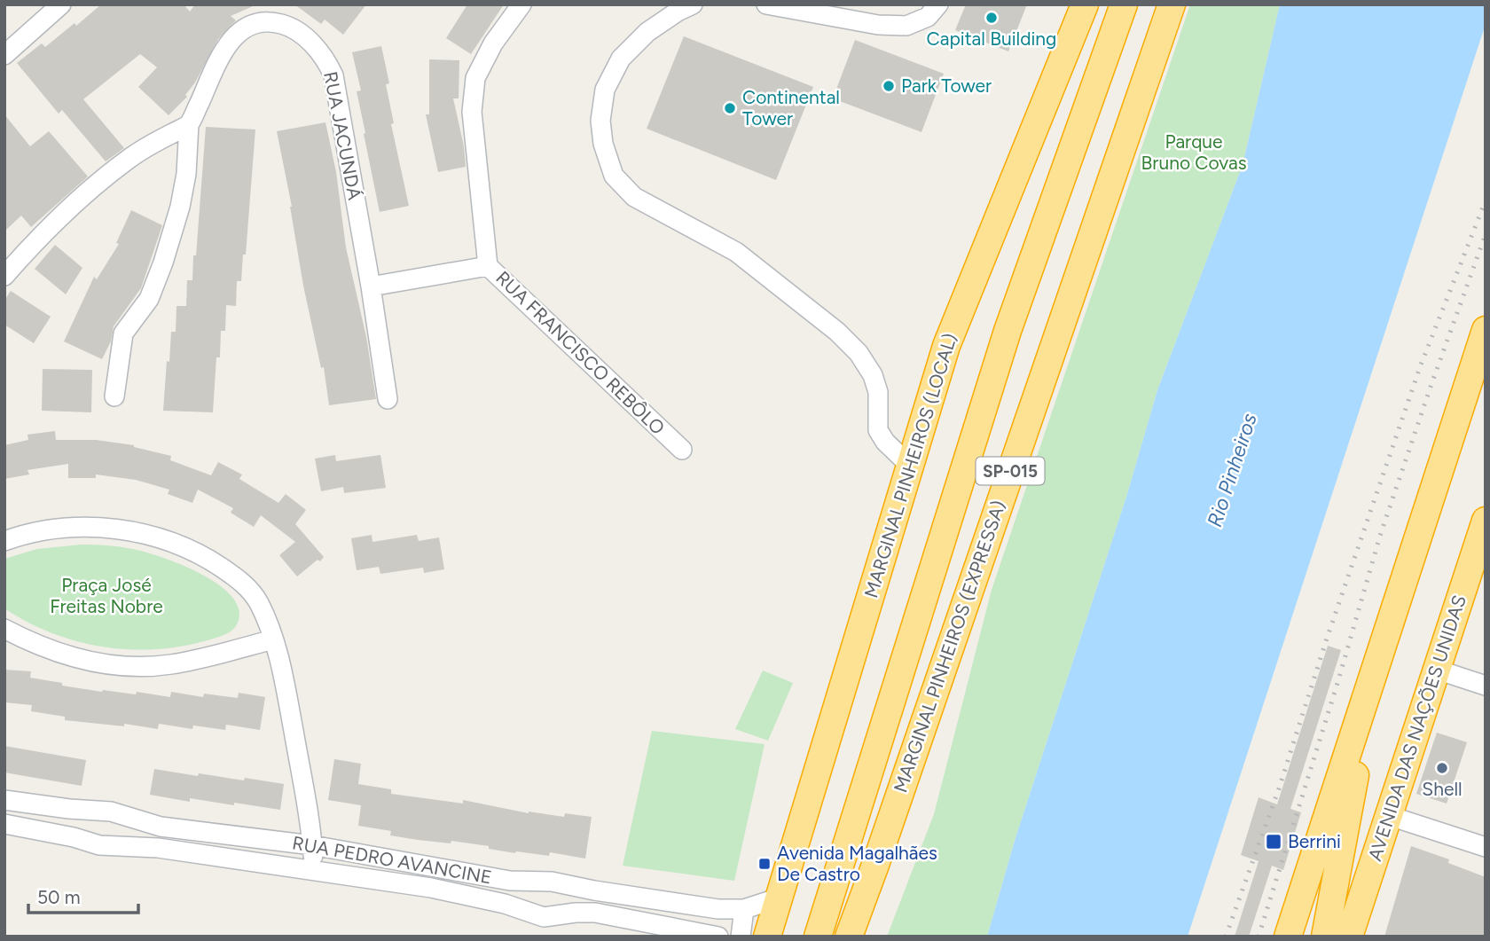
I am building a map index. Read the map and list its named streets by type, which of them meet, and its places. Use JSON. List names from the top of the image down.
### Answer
{
  "streets": {
    "highway": [
      "MARGINAL PINHEIROS (LOCAL)",
      "SP-015",
      "MARGINAL PINHEIROS (EXPRESSA)",
      "AVENIDA DAS NAÇÕES UNIDAS"
    ],
    "street": ["RUA JACUNDÁ", "RUA FRANCISCO REBÔLO", "RUA PEDRO AVANCINE"]
  },
  "crossings": [
    ["MARGINAL PINHEIROS (LOCAL)", "RUA PEDRO AVANCINE"]
  ],
  "water": ["Rio Pinheiros"],
  "parks": ["Parque Bruno Covas", "Praça José Freitas Nobre"],
  "places": {
    "other": [
      "Capital Building",
      "Park Tower",
      "Continental Tower",
      "Shell"
    ],
    "transit": ["Berrini", "Avenida Magalhães De Castro"]
  },
  "scale_bar": "50 m"
}
